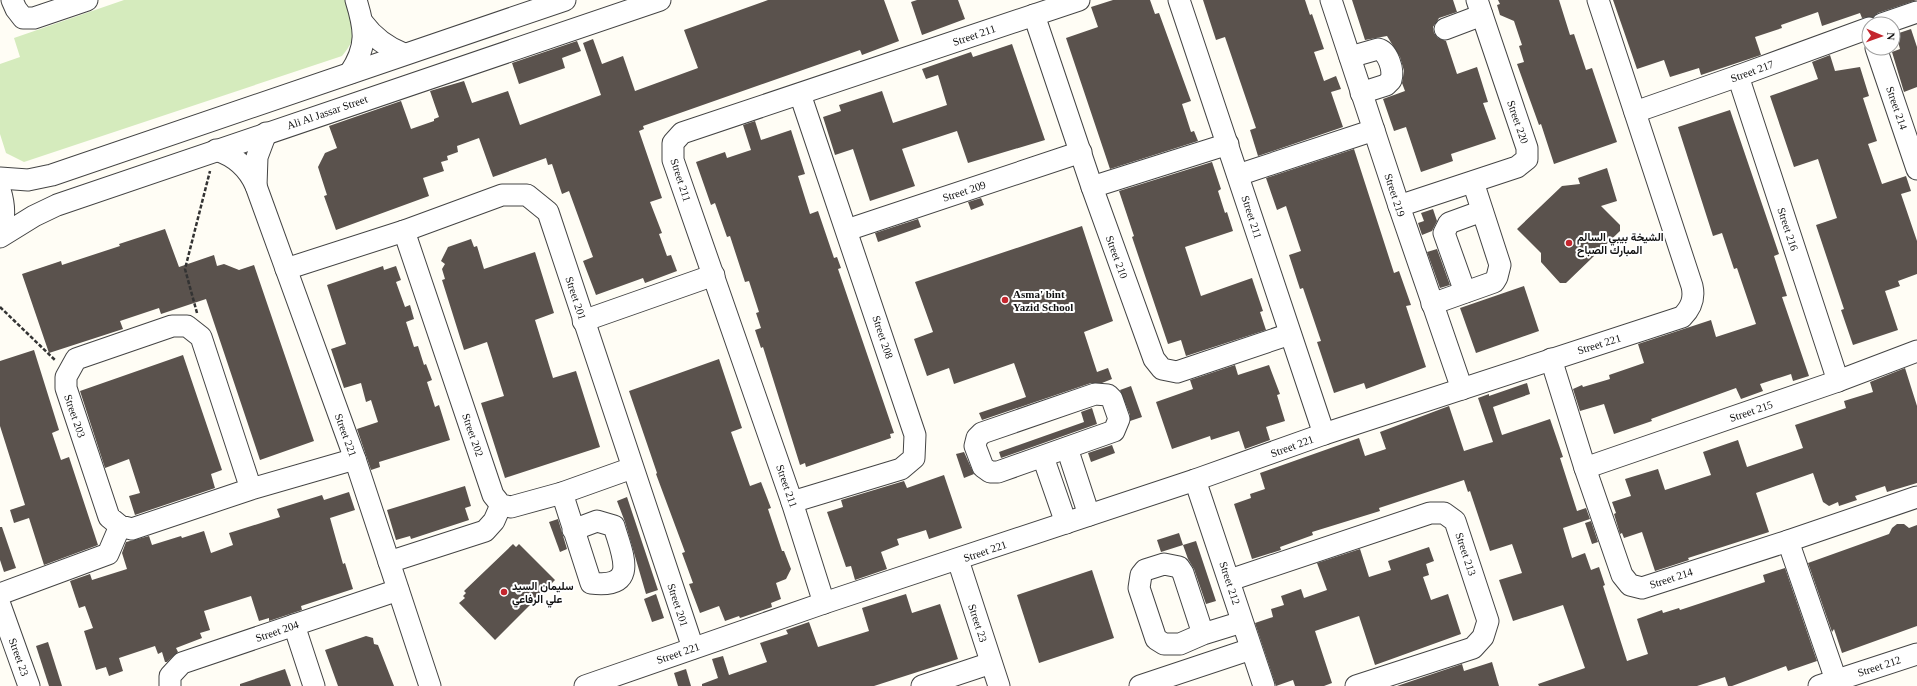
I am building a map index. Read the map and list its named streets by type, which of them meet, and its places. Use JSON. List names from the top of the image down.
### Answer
{
  "streets": {
    "street": [
      "Street 211",
      "Street 217",
      "Street 214",
      "Ali Al Jassar Street",
      "Street 220",
      "Street 209",
      "Street 219",
      "Street 216",
      "Street 210",
      "Street 201",
      "Street 208",
      "Street 221",
      "Street 215",
      "Street 203",
      "Street 202",
      "Street 213",
      "Street 212",
      "Street 23",
      "Street 204"
    ]
  },
  "crossings": [
    ["Street 211", "Street 210"],
    ["Street 211", "Street 208"],
    ["Street 211", "Street 221"],
    ["Street 217", "Street 216"],
    ["Street 217", "Street 221"],
    ["Street 214", "Street 221"],
    ["Street 214", "Street 215"],
    ["Ali Al Jassar Street", "Street 221"],
    ["Street 220", "Street 219"],
    ["Street 209", "Street 210"],
    ["Street 209", "Street 208"],
    ["Street 219", "Street 221"],
    ["Street 216", "Street 215"],
    ["Street 201", "Street 221"],
    ["Street 201", "Street 202"],
    ["Street 221", "Street 212"],
    ["Street 221", "Street 23"],
    ["Street 221", "Street 204"],
    ["Street 213", "Street 212"]
  ],
  "places": ["الشيخة بيبي السالم المبارك الصباح", "Asma' bint Yazid School", "سليمان السيد علي الرفاعي"],
  "north": "right"
}
